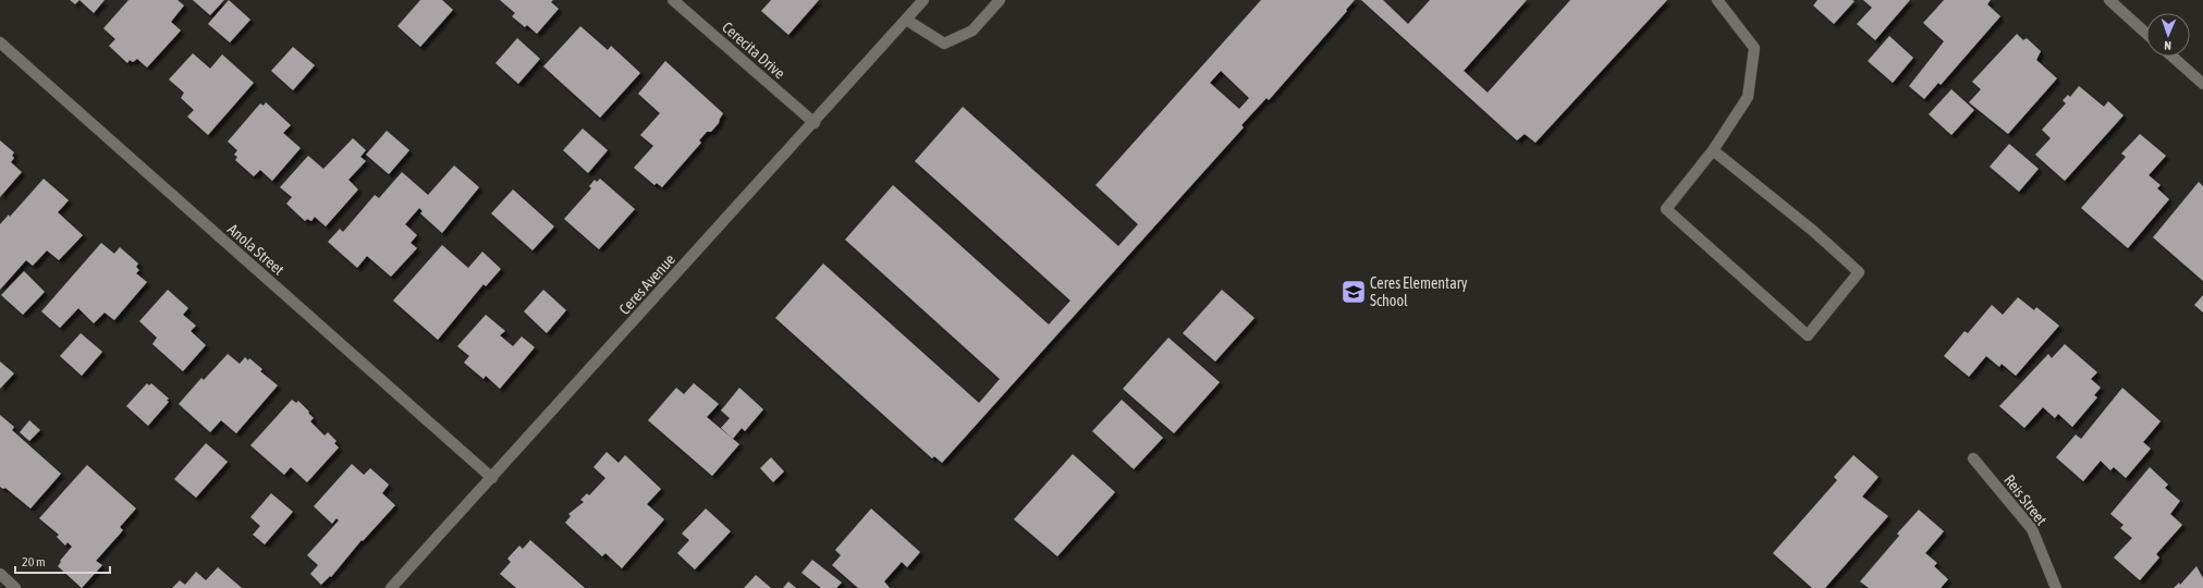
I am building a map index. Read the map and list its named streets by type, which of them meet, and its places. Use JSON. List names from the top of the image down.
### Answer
{
  "streets": {
    "street": [
      "Cerecita Drive",
      "Anola Street",
      "Ceres Avenue",
      "Reis Street"
    ]
  },
  "crossings": [
    ["Cerecita Drive", "Ceres Avenue"],
    ["Anola Street", "Ceres Avenue"]
  ],
  "places": {
    "school or university": ["Ceres Elementary School"]
  },
  "scale_bar": "20 m",
  "north": "bottom"
}
